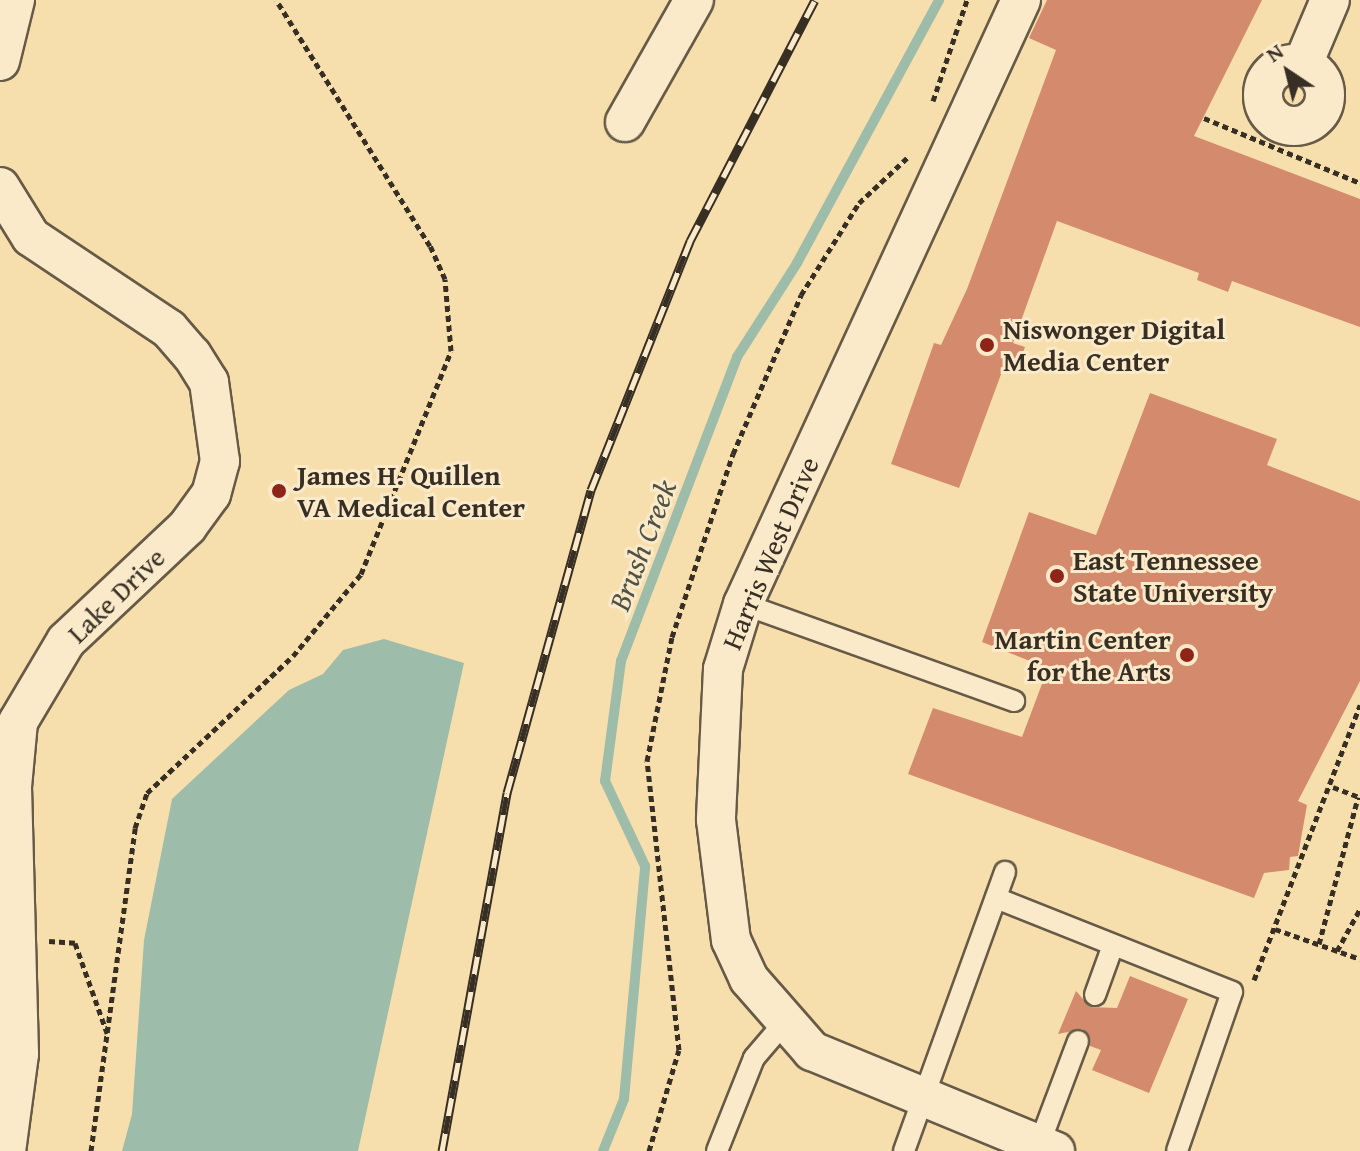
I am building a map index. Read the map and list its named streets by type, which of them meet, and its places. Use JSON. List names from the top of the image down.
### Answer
{
  "streets": {
    "street": ["Harris West Drive", "Lake Drive"]
  },
  "water": ["Brush Creek"],
  "places": [
    "Niswonger Digital Media Center",
    "James H. Quillen VA Medical Center",
    "East Tennessee State University",
    "Martin Center for the Arts"
  ],
  "north": "top left"
}
